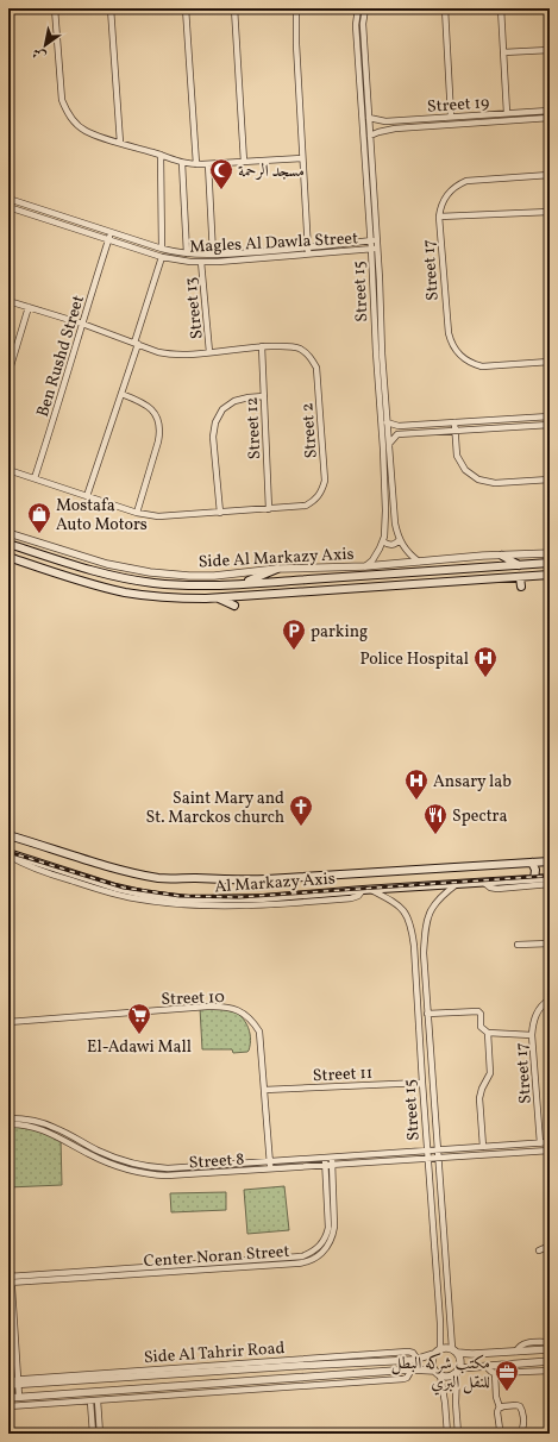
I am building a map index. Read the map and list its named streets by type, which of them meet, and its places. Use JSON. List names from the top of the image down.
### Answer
{
  "streets": {
    "main road": ["Al Markazy Axis"],
    "street": [
      "Street 19",
      "Magles Al Dawla Street",
      "Street 17",
      "Street 15",
      "Street 13",
      "Ben Rushd Street",
      "Street 12",
      "Street 2",
      "Side Al Markazy Axis",
      "Street 10",
      "Street 11",
      "Street 8",
      "Center Noran Street"
    ]
  },
  "crossings": [
    ["Street 19", "Street 15"],
    ["Magles Al Dawla Street", "Street 15"],
    ["Magles Al Dawla Street", "Street 13"],
    ["Magles Al Dawla Street", "Ben Rushd Street"],
    ["Street 17", "Street 8"],
    ["Street 15", "Side Al Markazy Axis"],
    ["Street 15", "Al Markazy Axis"],
    ["Street 15", "Street 11"],
    ["Street 15", "Street 8"],
    ["Street 13", "Street 2"],
    ["Ben Rushd Street", "Street 2"],
    ["Street 12", "Street 2"],
    ["Street 10", "Street 11"],
    ["Street 10", "Street 8"],
    ["Street 8", "Center Noran Street"]
  ],
  "places": {
    "mosque": ["مسجد الرحمة"],
    "shop": ["Mostafa Auto Motors"],
    "parking": ["parking"],
    "hospital": ["Police Hospital", "Ansary lab"],
    "church": ["Saint Mary and St. Marckos church"],
    "restaurant": ["Spectra"],
    "supermarket": ["El-Adawi Mall"],
    "office": ["مكتب شركه البطل للنقل البري"]
  },
  "north": "bottom left"
}
